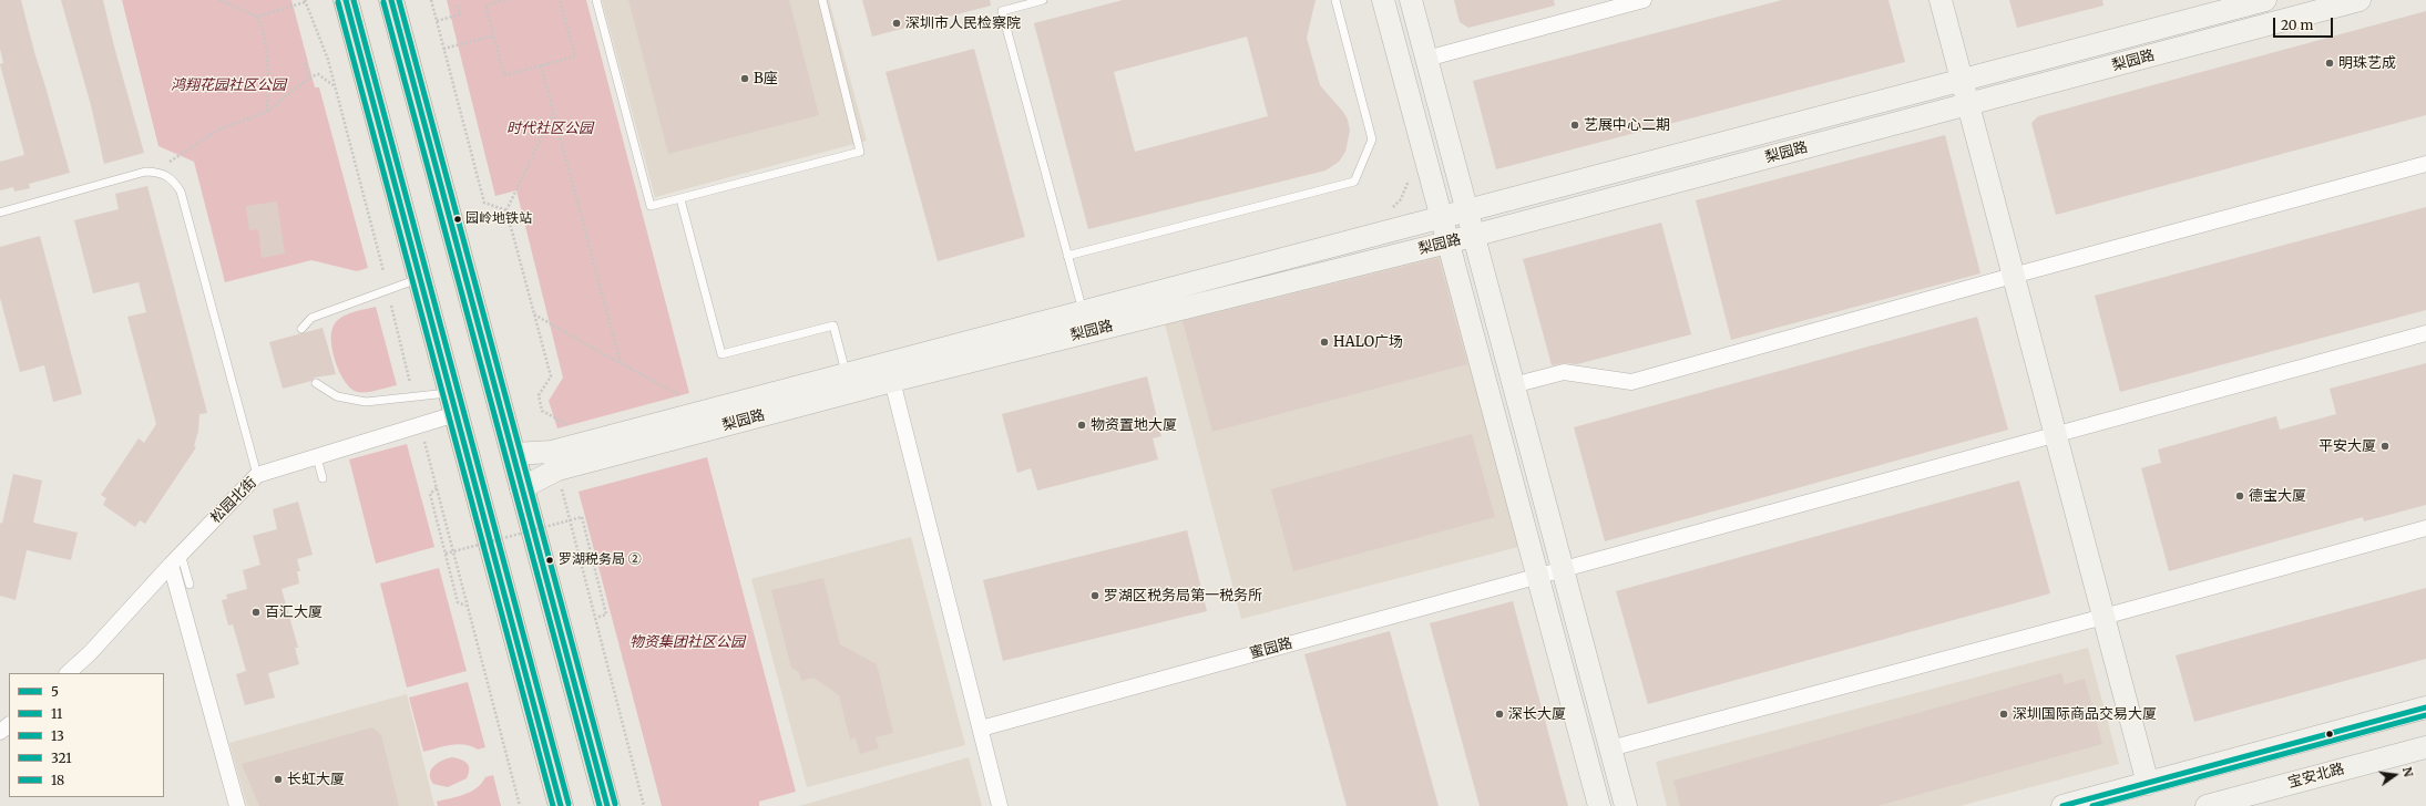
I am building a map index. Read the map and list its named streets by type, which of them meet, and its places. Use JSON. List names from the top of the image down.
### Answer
{
  "streets": {
    "street": [
      "梨园路",
      "松园北街",
      "蜜园路",
      "宝安北路"
    ]
  },
  "parks": ["鸿翔花园社区公园", "时代社区公园", "物资集团社区公园"],
  "places": [
    "深圳市人民检察院",
    "明珠艺成",
    "B座",
    "艺展中心二期",
    "园岭地铁站",
    "HALO广场",
    "物资置地大厦",
    "平安大厦",
    "德宝大厦",
    "罗湖税务局 ②",
    "罗湖区税务局第一税务所",
    "百汇大厦",
    "深长大厦",
    "深圳国际商品交易大厦",
    "长虹大厦"
  ],
  "lines": [
    "transit line 5",
    "transit line 13",
    "transit line 11",
    "transit line 321",
    "transit line 18"
  ],
  "legend": [
    "5",
    "11",
    "13",
    "321",
    "18"
  ],
  "scale_bar": "20 m",
  "north": "right"
}
